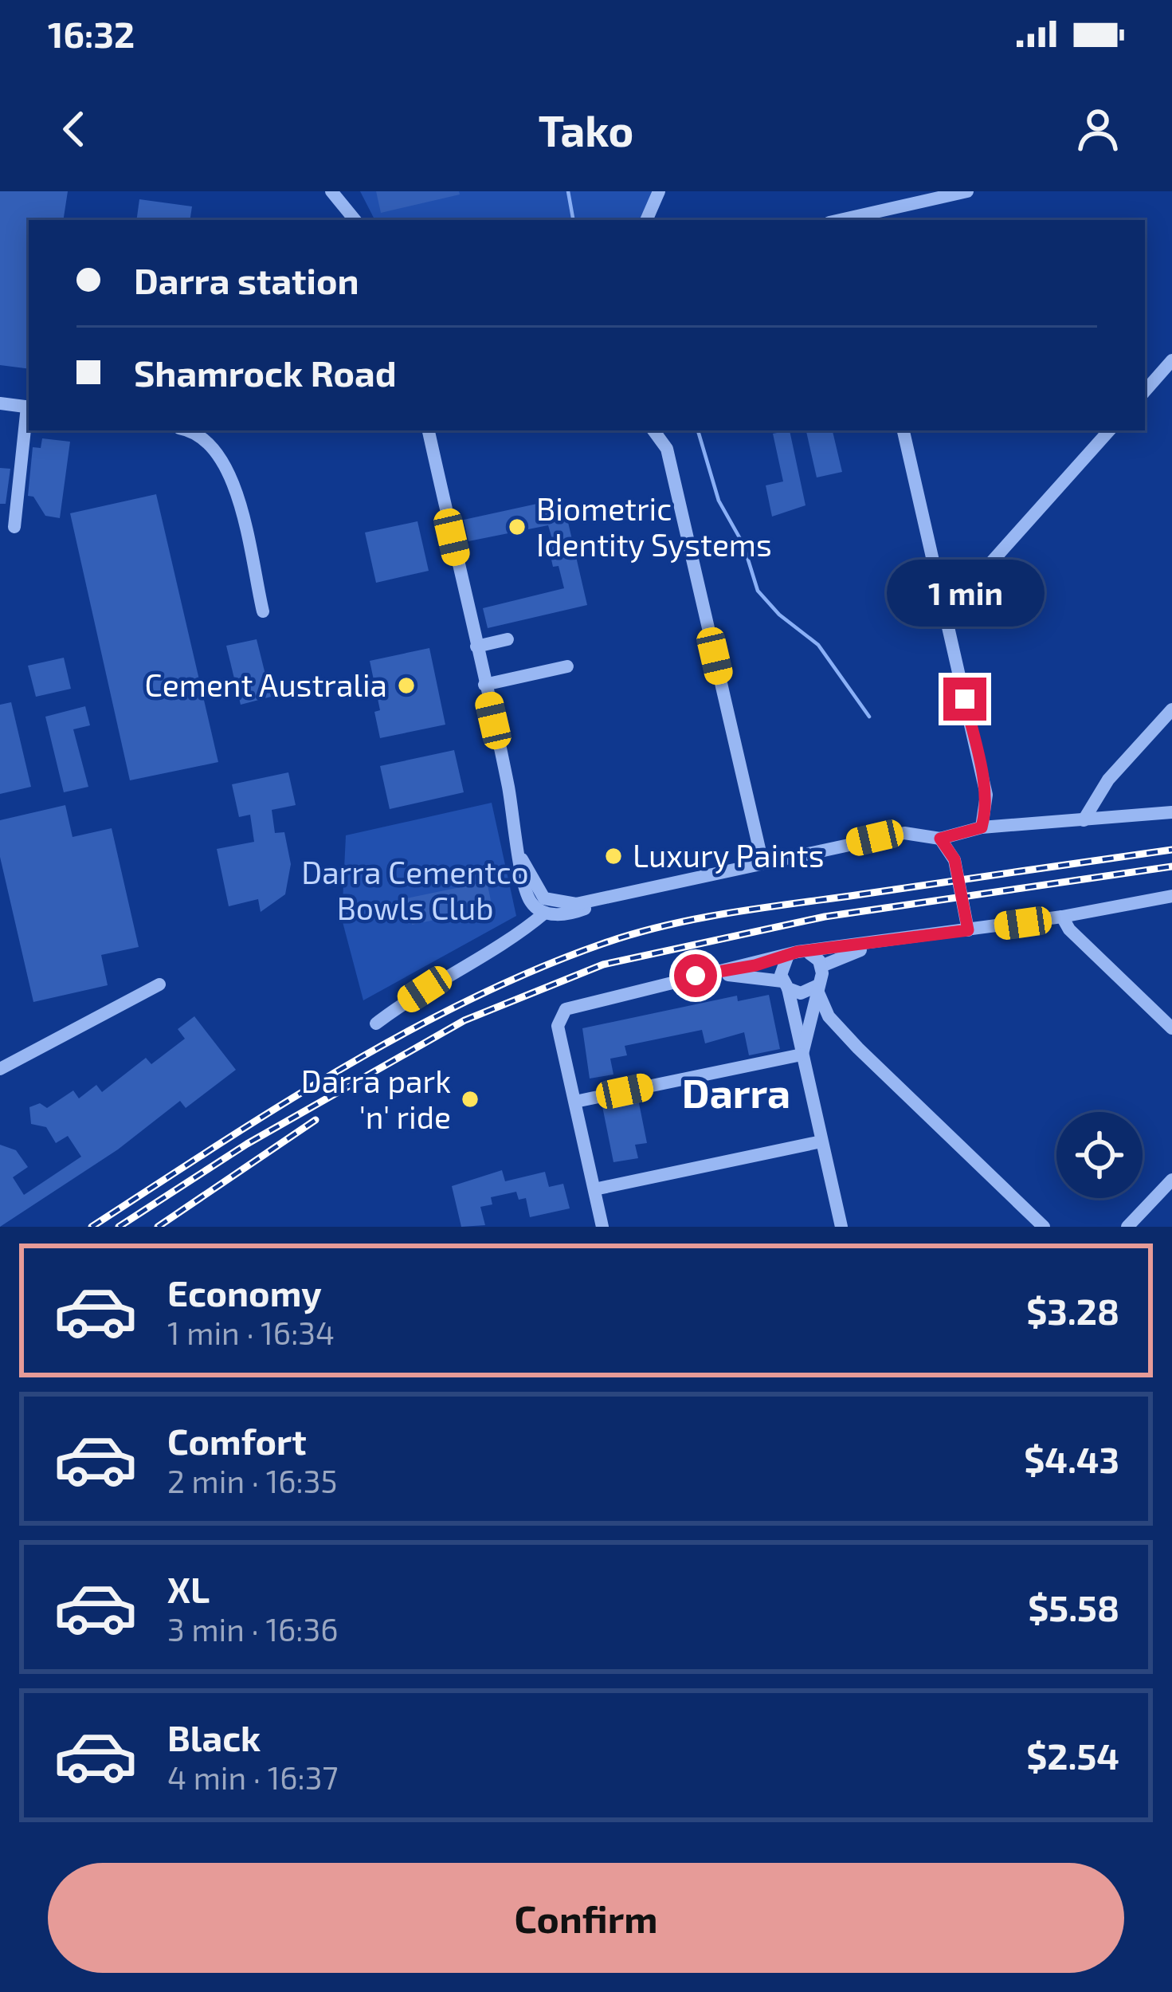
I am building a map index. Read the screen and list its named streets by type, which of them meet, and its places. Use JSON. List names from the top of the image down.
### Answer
{
  "districts": ["Darra"],
  "parks": ["Darra Cementco Bowls Club"],
  "places": [
    "Biometric Identity Systems",
    "Cement Australia",
    "Luxury Paints",
    "Darra park 'n' ride"
  ],
  "page": {
    "status": "16:32",
    "header": "Tako",
    "banner": ["Darra station", "Shamrock Road"],
    "bubble": "1 min",
    "list": [
      {
        "name": "Economy",
        "note": "1 min · 16:34",
        "value": "$3.28"
      },
      {
        "name": "Comfort",
        "note": "2 min · 16:35",
        "value": "$4.43"
      },
      {
        "name": "XL",
        "note": "3 min · 16:36",
        "value": "$5.58"
      },
      {
        "name": "Black",
        "note": "4 min · 16:37",
        "value": "$2.54"
      }
    ],
    "buttons": "Confirm"
  }
}
